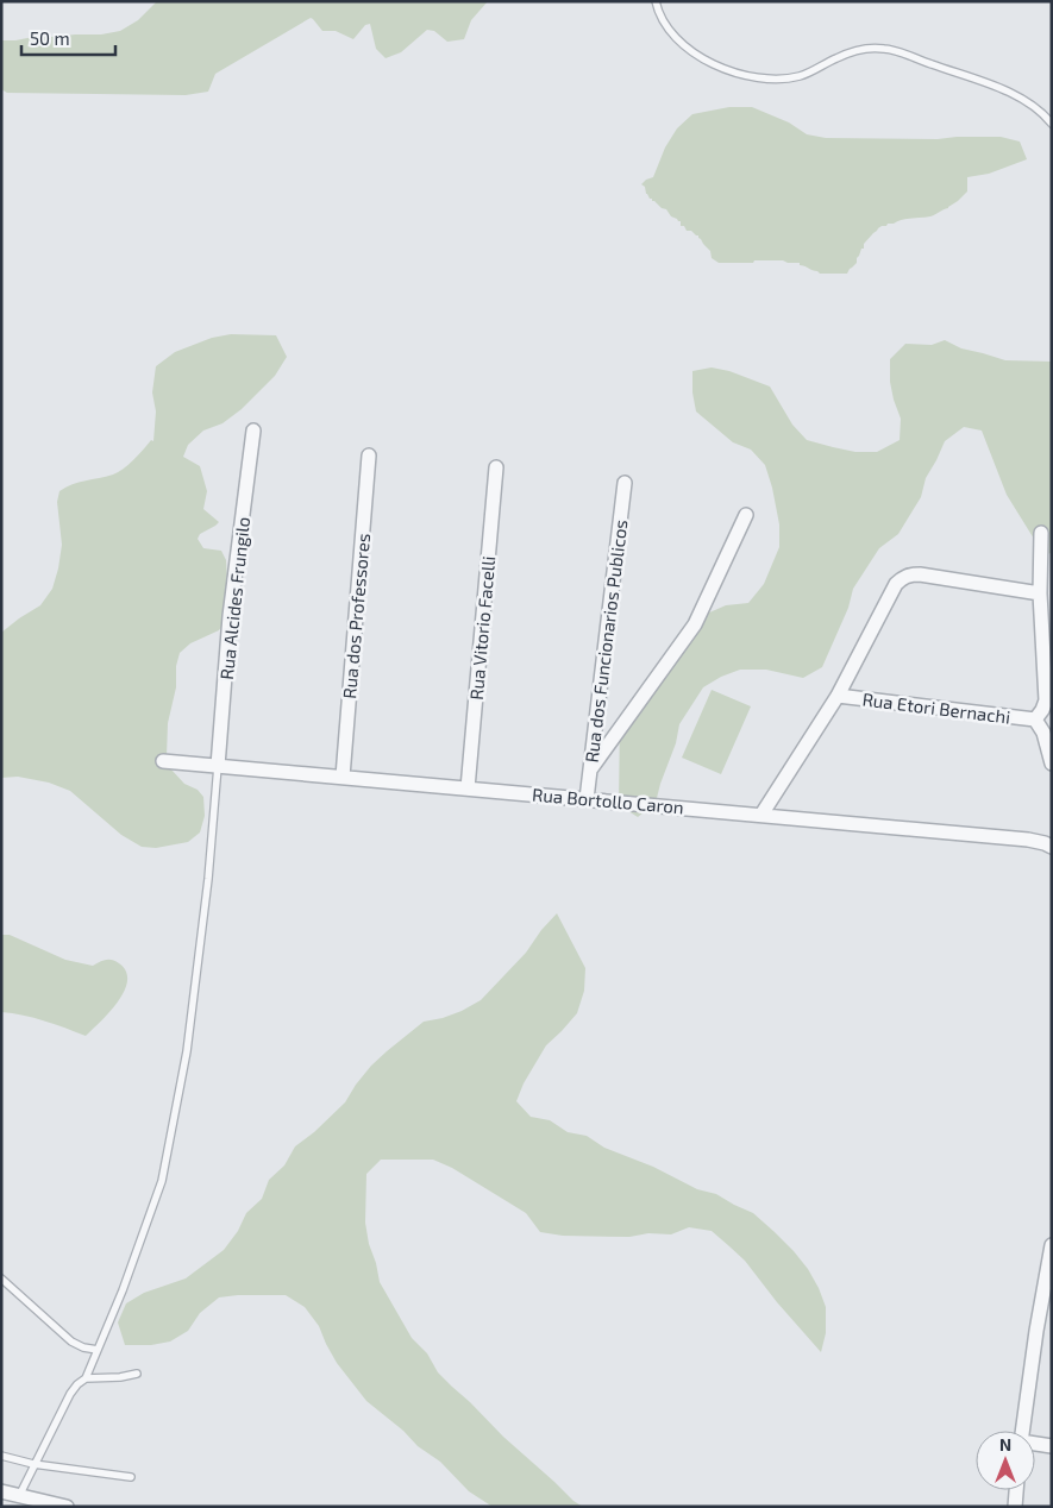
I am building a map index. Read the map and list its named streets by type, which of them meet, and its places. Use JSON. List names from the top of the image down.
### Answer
{
  "streets": {
    "street": [
      "Rua Alcides Frungilo",
      "Rua dos Professores",
      "Rua Vitorio Facelli",
      "Rua dos Funcionarios Publicos",
      "Rua Etori Bernachi",
      "Rua Bortollo Caron"
    ]
  },
  "crossings": [
    ["Rua Alcides Frungilo", "Rua Bortollo Caron"],
    ["Rua dos Professores", "Rua Bortollo Caron"],
    ["Rua Vitorio Facelli", "Rua Bortollo Caron"],
    ["Rua dos Funcionarios Publicos", "Rua Bortollo Caron"]
  ],
  "scale_bar": "50 m",
  "north": "top"
}
